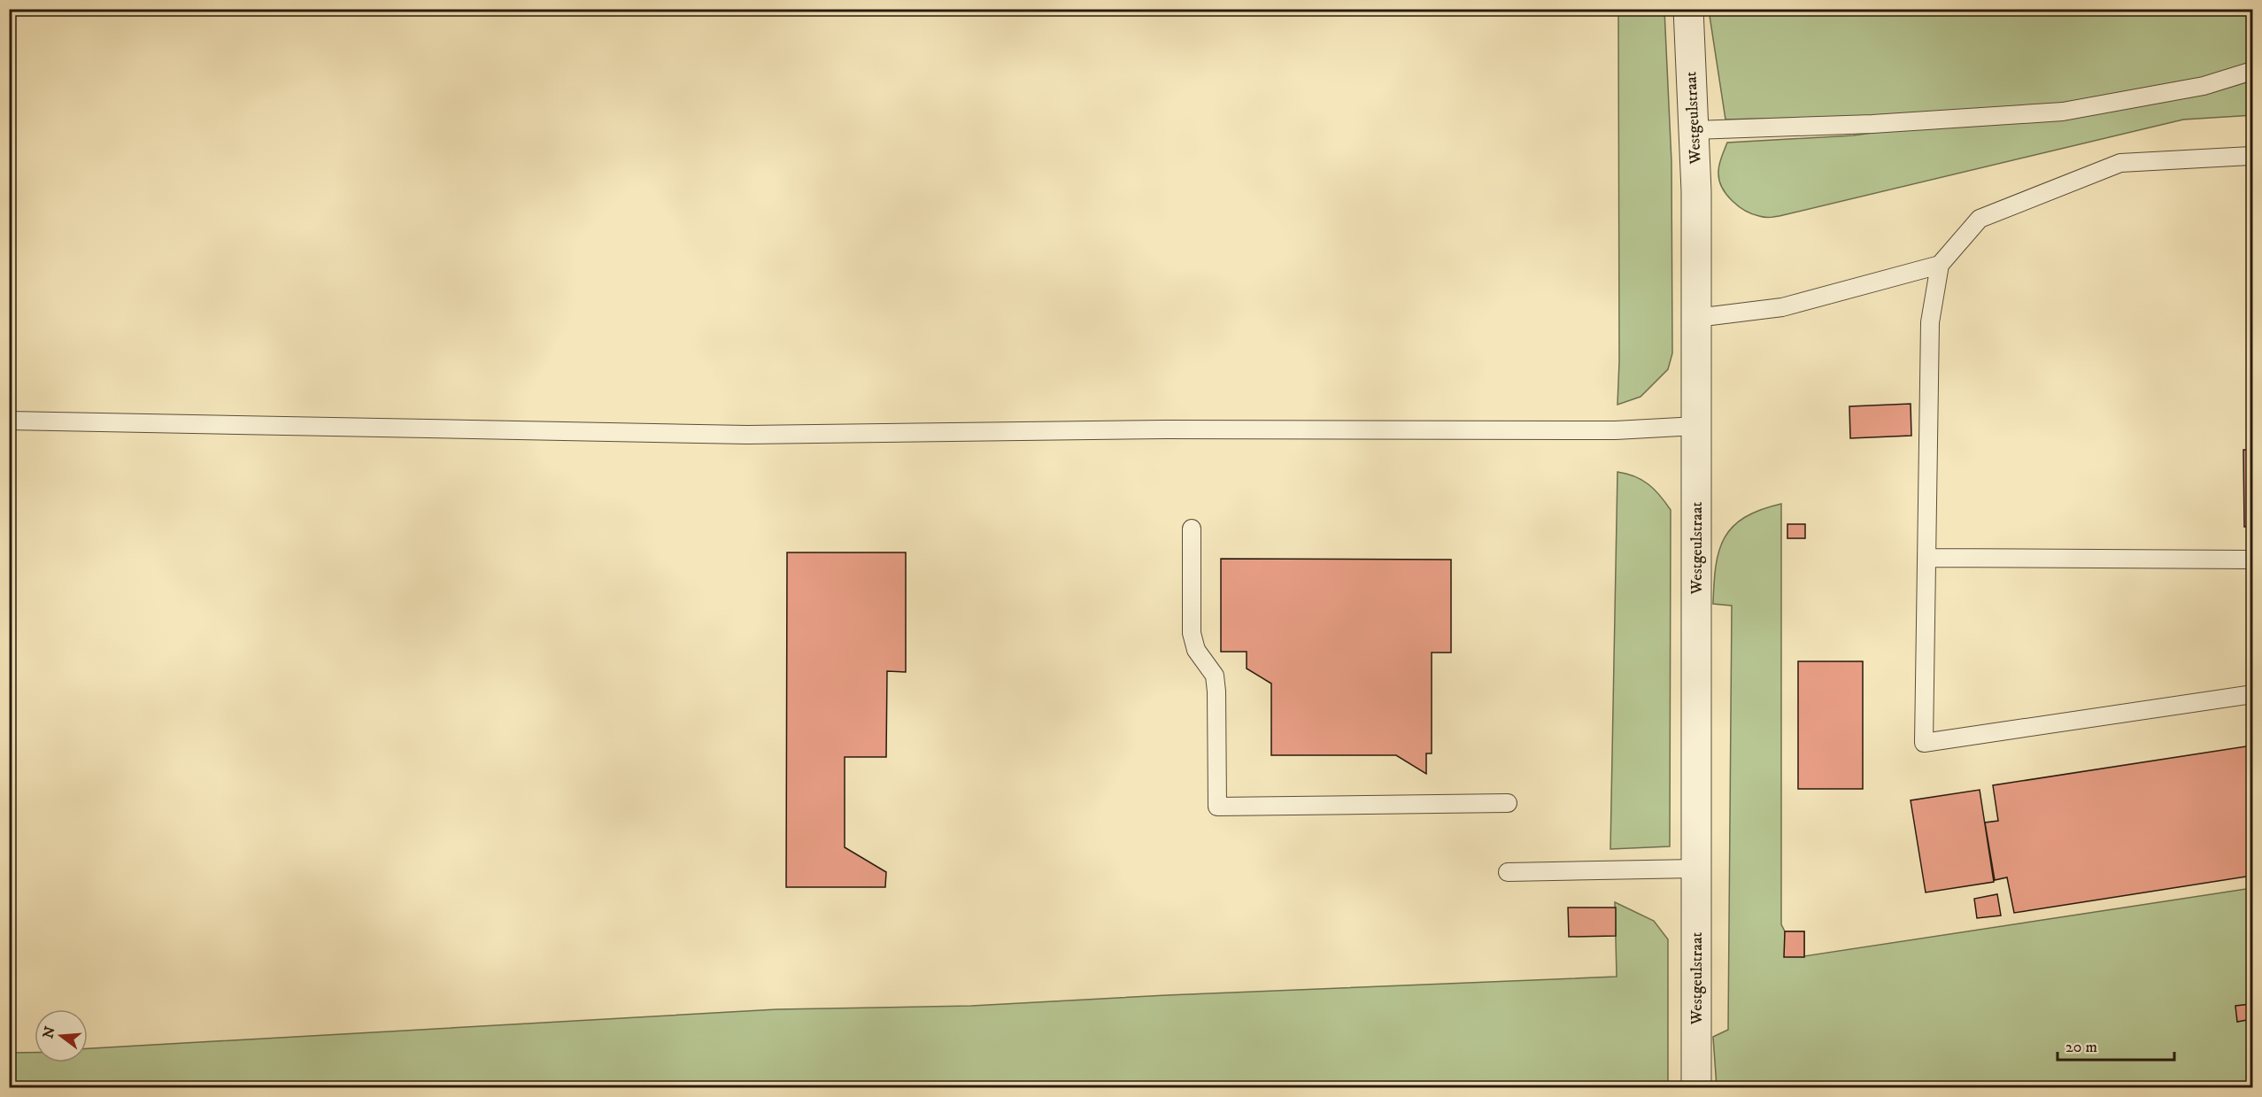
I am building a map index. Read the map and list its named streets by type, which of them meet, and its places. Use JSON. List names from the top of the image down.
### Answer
{
  "streets": {
    "street": ["Westgeulstraat"]
  },
  "scale_bar": "20 m",
  "north": "left"
}
